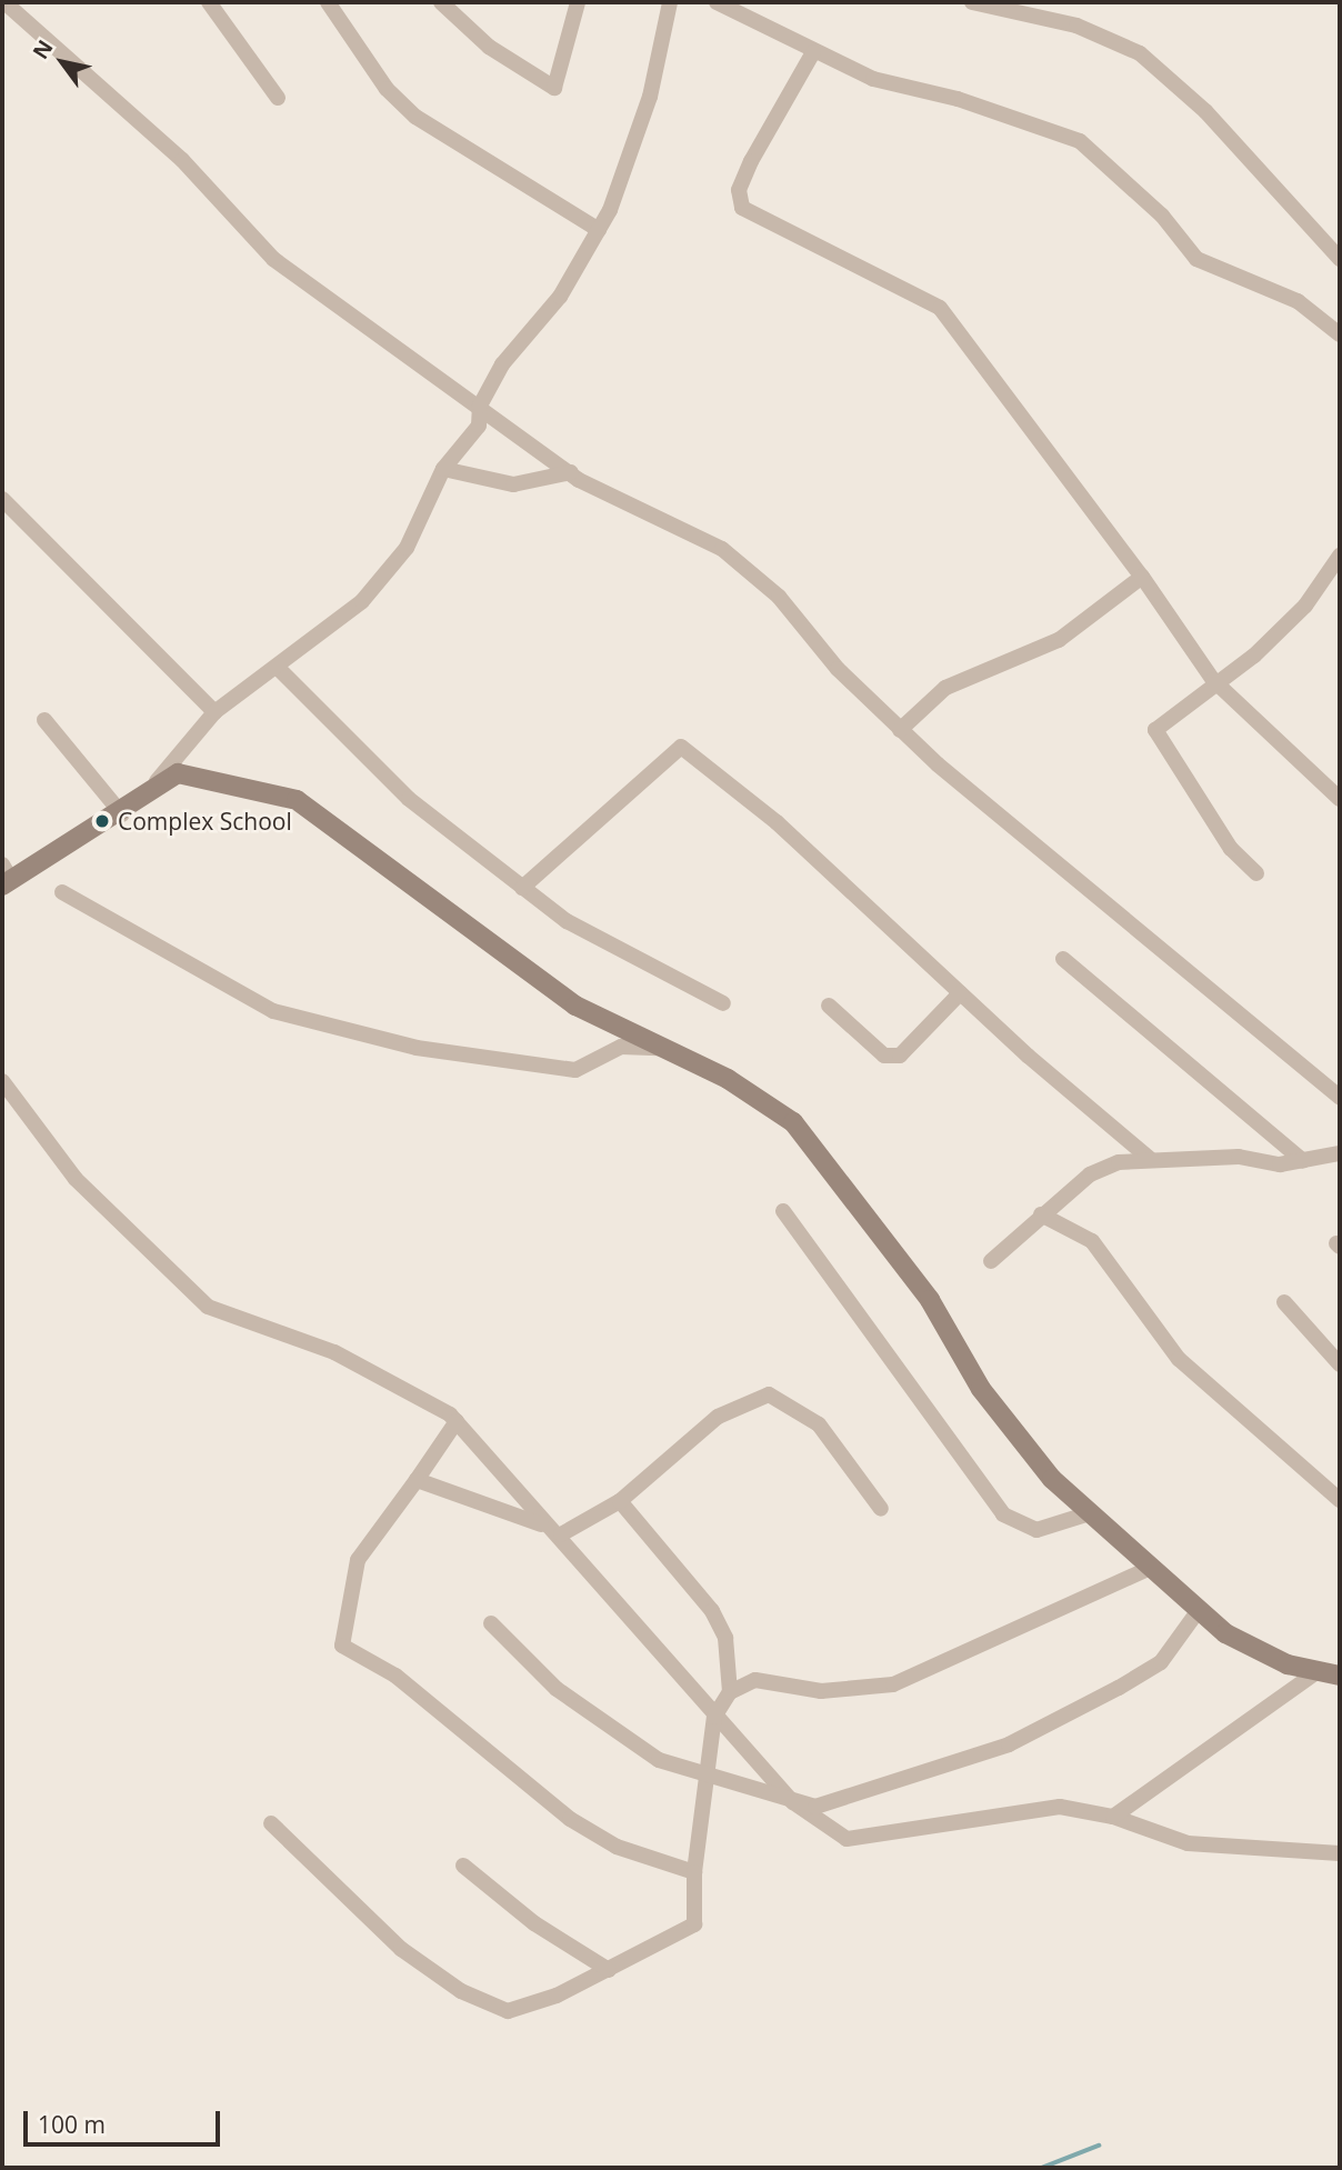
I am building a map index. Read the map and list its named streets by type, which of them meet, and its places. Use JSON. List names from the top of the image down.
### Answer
{
  "places": ["Complex School"],
  "scale_bar": "100 m",
  "north": "top left"
}
